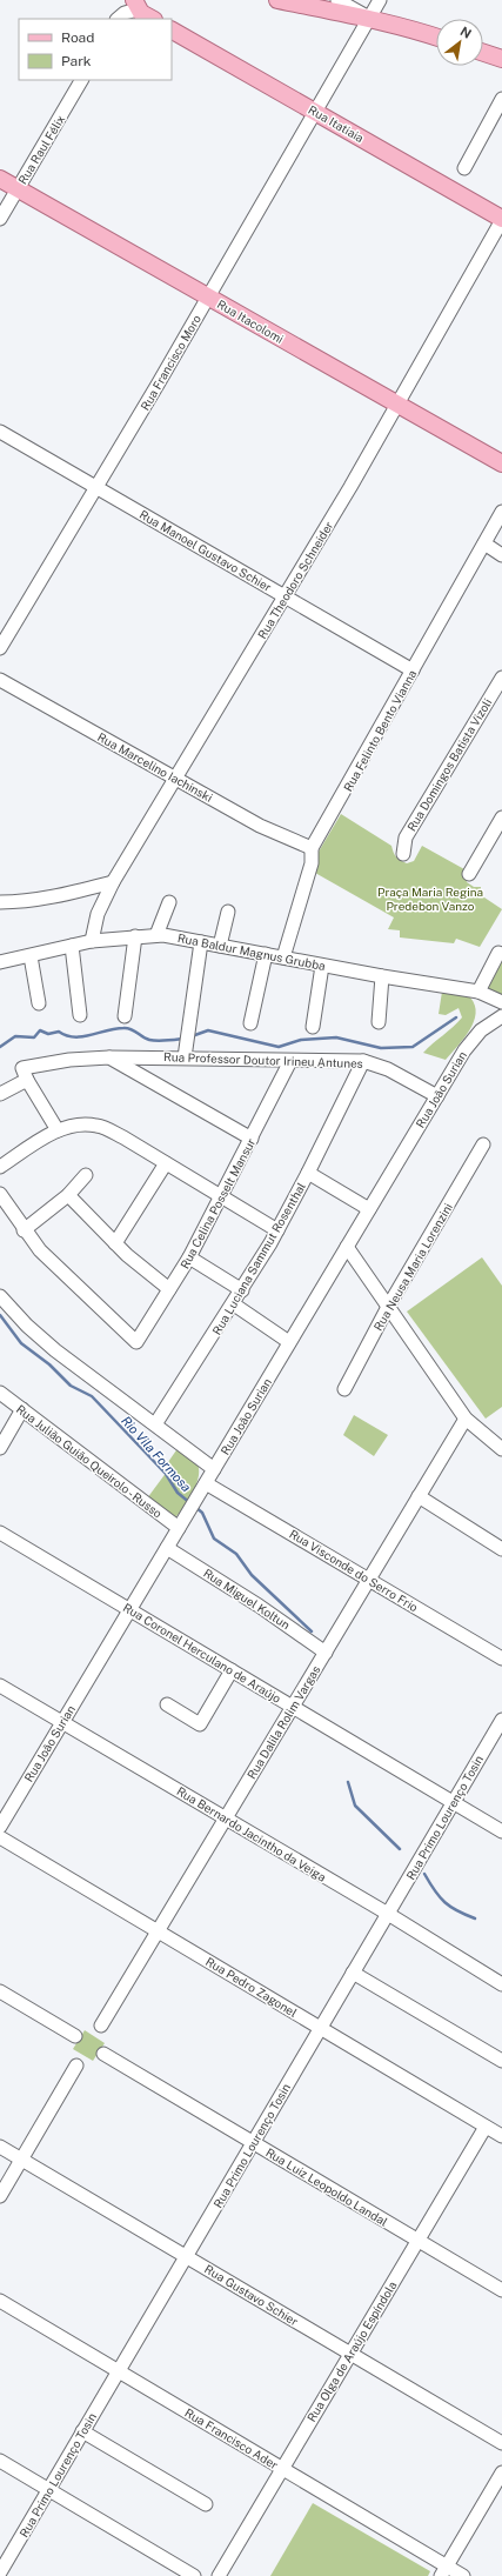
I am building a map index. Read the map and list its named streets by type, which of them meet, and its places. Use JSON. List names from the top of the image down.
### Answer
{
  "streets": {
    "main road": ["Rua Itatiaia", "Rua Itacolomi"],
    "street": [
      "Rua Raul Félix",
      "Rua Francisco Moro",
      "Rua Manoel Gustavo Schier",
      "Rua Theodoro Schneider",
      "Rua Felinto Bento Vianna",
      "Rua Domingos Batista Vizoli",
      "Rua Marcelino Iachinski",
      "Rua Baldur Magnus Grubba",
      "Rua Professor Doutor Irineu Antunes",
      "Rua João Surian",
      "Rua Celina Posselt Mansur",
      "Rua Luciana Sammut Rosenthal",
      "Rua Neusa Maria Lorenzini",
      "Rua Julião Guião Queirolo - Russo",
      "Rua Visconde do Serro Frio",
      "Rua Miguel Koltun",
      "Rua Coronel Herculano de Araújo",
      "Rua Dalila Rolim Vargas",
      "Rua Primo Lourenço Tosin",
      "Rua Bernardo Jacintho da Veiga",
      "Rua Pedro Zagonel",
      "Rua Luiz Leopoldo Landal",
      "Rua Gustavo Schier",
      "Rua Olga de Araújo Espíndola",
      "Rua Francisco Ader"
    ]
  },
  "crossings": [
    ["Rua Itatiaia", "Rua Francisco Moro"],
    ["Rua Itatiaia", "Rua Theodoro Schneider"],
    ["Rua Raul Félix", "Rua Itacolomi"],
    ["Rua Itacolomi", "Rua Francisco Moro"],
    ["Rua Itacolomi", "Rua Theodoro Schneider"],
    ["Rua Francisco Moro", "Rua Manoel Gustavo Schier"],
    ["Rua Manoel Gustavo Schier", "Rua Theodoro Schneider"],
    ["Rua Manoel Gustavo Schier", "Rua Felinto Bento Vianna"],
    ["Rua Theodoro Schneider", "Rua Marcelino Iachinski"],
    ["Rua Theodoro Schneider", "Rua Baldur Magnus Grubba"],
    ["Rua Felinto Bento Vianna", "Rua Marcelino Iachinski"],
    ["Rua Felinto Bento Vianna", "Rua Baldur Magnus Grubba"],
    ["Rua Professor Doutor Irineu Antunes", "Rua João Surian"],
    ["Rua Professor Doutor Irineu Antunes", "Rua Celina Posselt Mansur"],
    ["Rua Professor Doutor Irineu Antunes", "Rua Luciana Sammut Rosenthal"],
    ["Rua João Surian", "Rua Julião Guião Queirolo - Russo"],
    ["Rua João Surian", "Rua Visconde do Serro Frio"],
    ["Rua João Surian", "Rua Miguel Koltun"],
    ["Rua João Surian", "Rua Coronel Herculano de Araújo"],
    ["Rua João Surian", "Rua Bernardo Jacintho da Veiga"],
    ["Rua Visconde do Serro Frio", "Rua Dalila Rolim Vargas"],
    ["Rua Miguel Koltun", "Rua Dalila Rolim Vargas"],
    ["Rua Coronel Herculano de Araújo", "Rua Dalila Rolim Vargas"],
    ["Rua Coronel Herculano de Araújo", "Rua Primo Lourenço Tosin"],
    ["Rua Dalila Rolim Vargas", "Rua Bernardo Jacintho da Veiga"],
    ["Rua Dalila Rolim Vargas", "Rua Pedro Zagonel"],
    ["Rua Primo Lourenço Tosin", "Rua Bernardo Jacintho da Veiga"],
    ["Rua Primo Lourenço Tosin", "Rua Pedro Zagonel"],
    ["Rua Primo Lourenço Tosin", "Rua Luiz Leopoldo Landal"],
    ["Rua Primo Lourenço Tosin", "Rua Gustavo Schier"],
    ["Rua Primo Lourenço Tosin", "Rua Francisco Ader"],
    ["Rua Pedro Zagonel", "Rua Olga de Araújo Espíndola"],
    ["Rua Luiz Leopoldo Landal", "Rua Olga de Araújo Espíndola"],
    ["Rua Gustavo Schier", "Rua Olga de Araújo Espíndola"],
    ["Rua Olga de Araújo Espíndola", "Rua Francisco Ader"]
  ],
  "water": ["Rio Vila Formosa"],
  "parks": ["Praça Maria Regina Predebon Vanzo"],
  "legend": ["Road", "Park"],
  "north": "top right"
}
